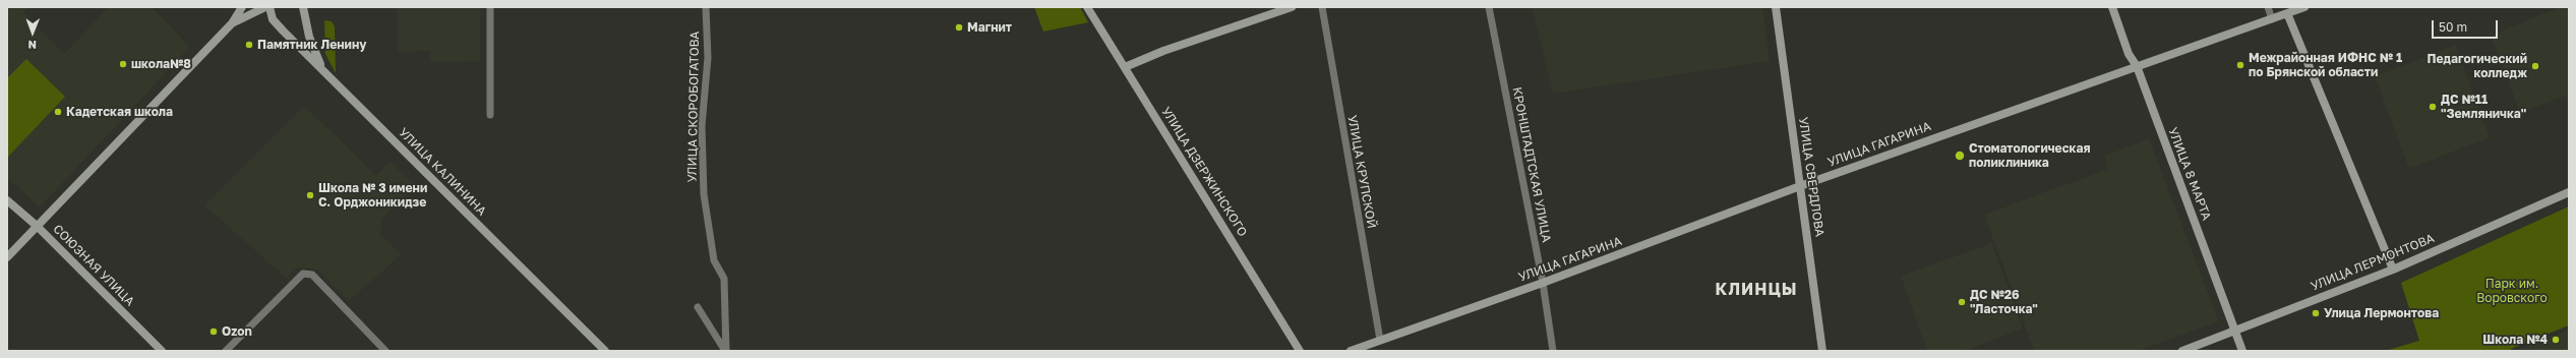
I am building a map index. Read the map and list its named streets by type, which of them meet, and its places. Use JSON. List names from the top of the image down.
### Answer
{
  "streets": {
    "street": [
      "УЛИЦА СКОРОБОГАТОВА",
      "УЛИЦА ГАГАРИНА",
      "КРОНШТАДТСКАЯ УЛИЦА",
      "УЛИЦА КАЛИНИНА",
      "УЛИЦА ДЗЕРЖИНСКОГО",
      "УЛИЦА КРУПСКОЙ",
      "УЛИЦА 8 МАРТА",
      "УЛИЦА СВЕРДЛОВА",
      "УЛИЦА ЛЕРМОНТОВА",
      "СОЮЗНАЯ УЛИЦА"
    ]
  },
  "crossings": [
    ["УЛИЦА ГАГАРИНА", "КРОНШТАДТСКАЯ УЛИЦА"],
    ["УЛИЦА ГАГАРИНА", "УЛИЦА КРУПСКОЙ"],
    ["УЛИЦА ГАГАРИНА", "УЛИЦА 8 МАРТА"],
    ["УЛИЦА ГАГАРИНА", "УЛИЦА СВЕРДЛОВА"],
    ["УЛИЦА 8 МАРТА", "УЛИЦА ЛЕРМОНТОВА"]
  ],
  "districts": ["КЛИНЦЫ"],
  "parks": ["Парк им. Воровского"],
  "places": [
    "Магнит",
    "Памятник Ленину",
    "школа№8",
    "Межрайонная ИФНС № 1 по Брянской области",
    "Педагогический колледж",
    "ДС №11 \"Земляничка\"",
    "Кадетская школа",
    "Стоматологическая поликлиника",
    "Школа № 3 имени С. Орджоникидзе",
    "ДС №26 \"Ласточка\"",
    "Улица Лермонтова",
    "Ozon",
    "Школа №4"
  ],
  "scale_bar": "50 m",
  "north": "bottom"
}
